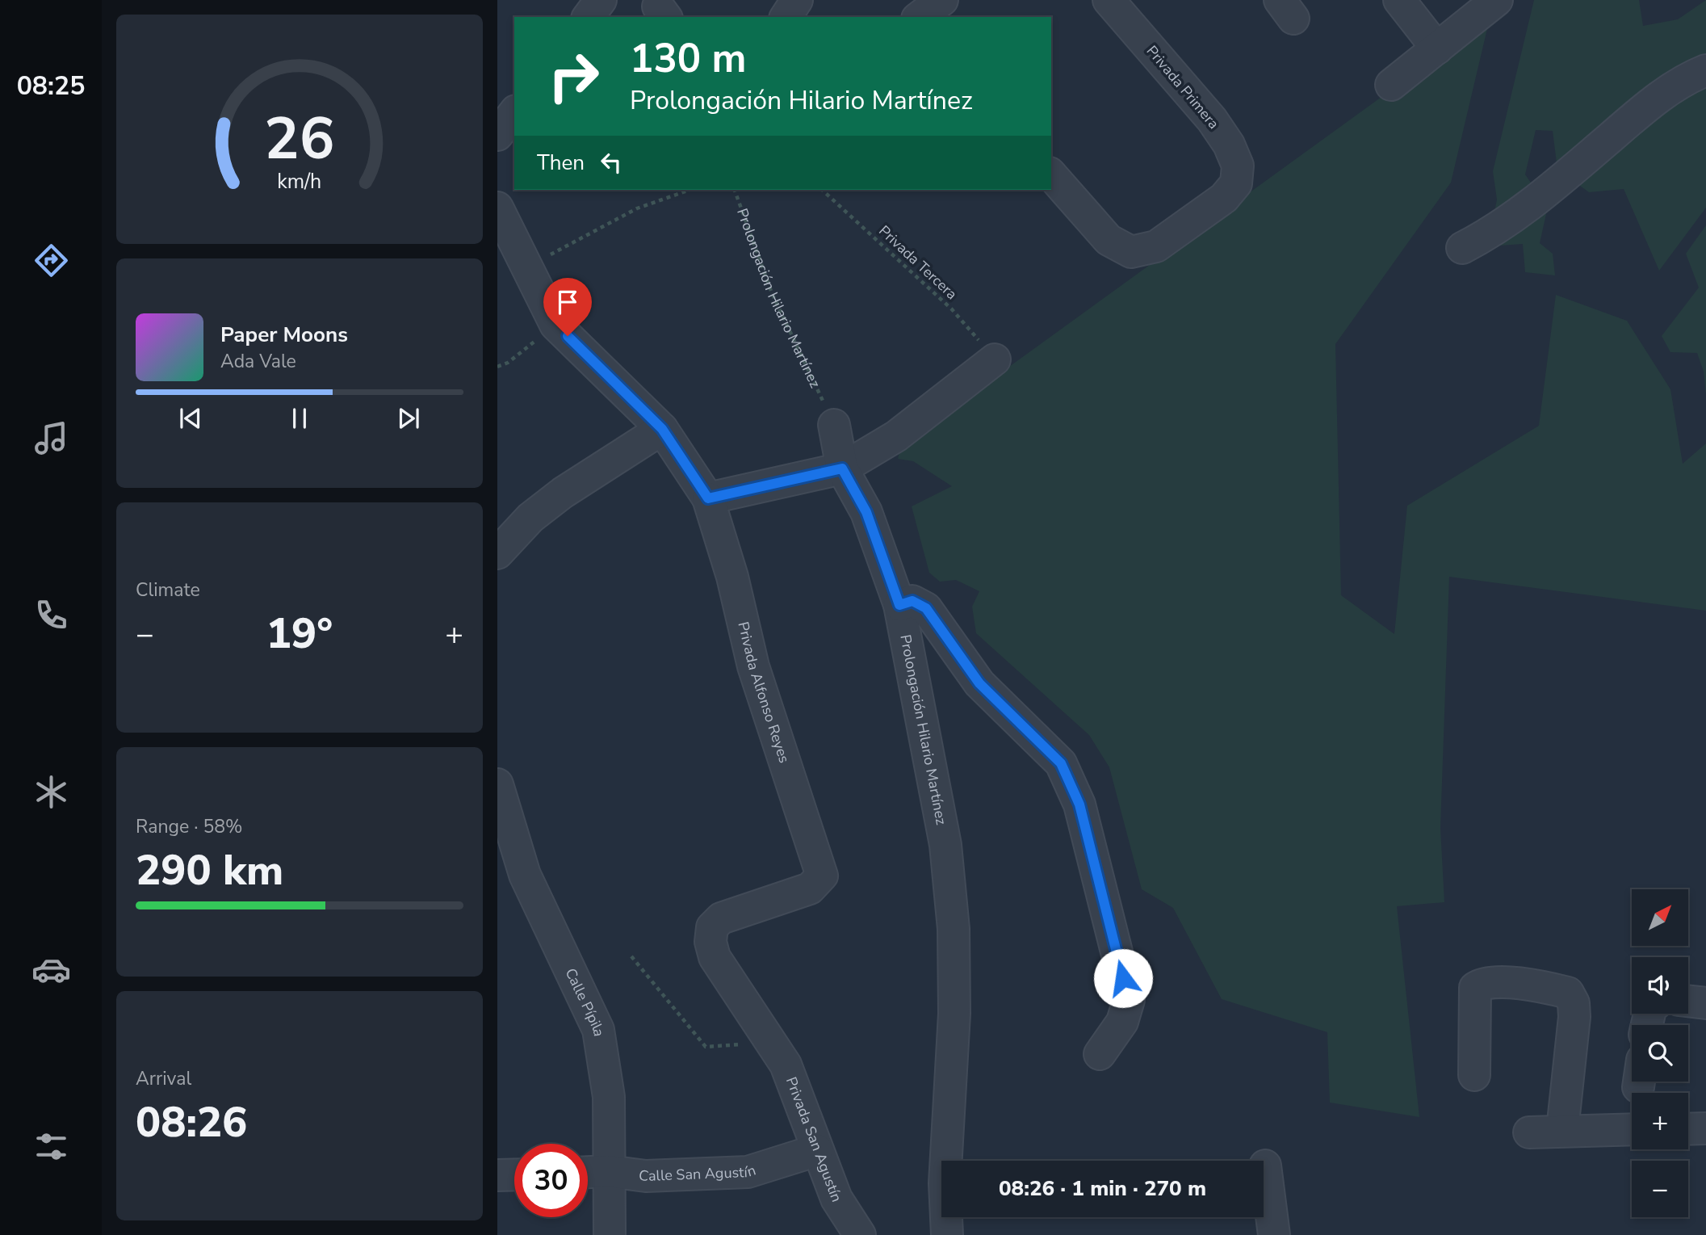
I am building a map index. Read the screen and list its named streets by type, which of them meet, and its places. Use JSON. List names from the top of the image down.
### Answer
{
  "streets": {
    "street": [
      "Privada Primera",
      "Prolongación Hilario Martínez",
      "Privada Alfonso Reyes",
      "Calle Pípila",
      "Privada San Agustín",
      "Calle San Agustín"
    ],
    "path": ["Privada Tercera"]
  },
  "crossings": [
    ["Privada Alfonso Reyes", "Privada San Agustín"],
    ["Calle Pípila", "Calle San Agustín"],
    ["Privada San Agustín", "Calle San Agustín"]
  ],
  "north": "top right",
  "page": {
    "tabs": "08:25",
    "turn": ["130 m", "Prolongación Hilario Martínez"],
    "then": "Then",
    "song": ["Paper Moons", "Ada Vale"],
    "tile": [
      "Climate",
      ["Range · 58%", "290 km"],
      ["Arrival", "08:26"]
    ],
    "heat": ["−", "19°", "+"],
    "map_buttons": ["+", "−"],
    "limit": "30",
    "trip": "08:26 · 1 min · 270 m",
    "gauge": ["26", "km/h"]
  }
}
